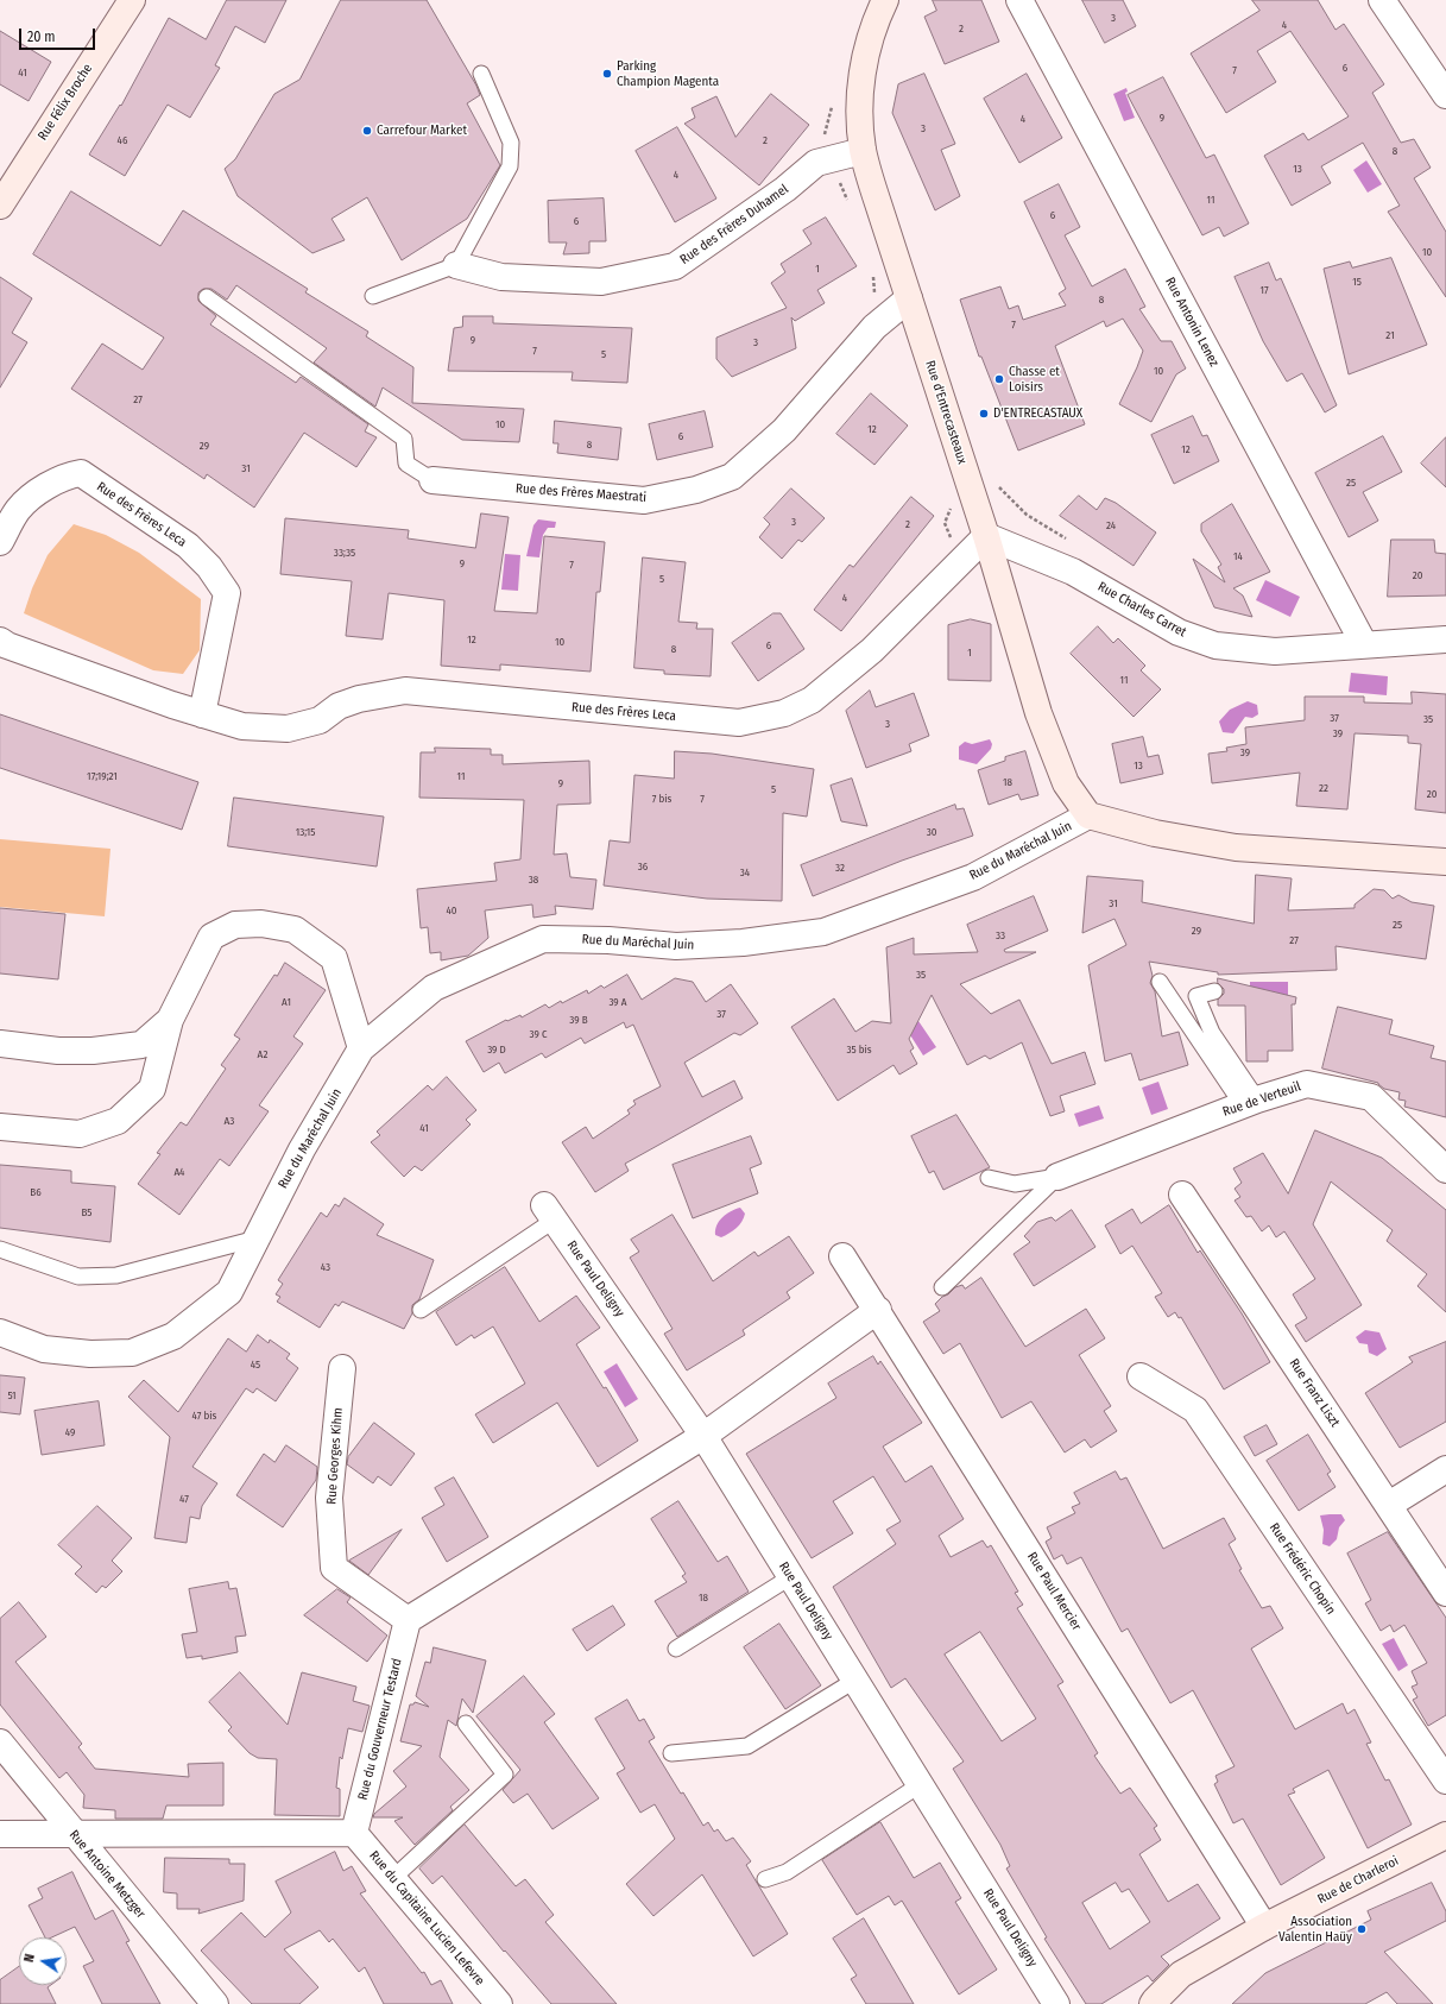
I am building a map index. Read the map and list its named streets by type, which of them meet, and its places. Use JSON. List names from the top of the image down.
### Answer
{
  "streets": {
    "street": [
      "Rue Félix Broche",
      "Rue des Frères Duhamel",
      "Rue Antonin Lenez",
      "Rue d'Entrecasteaux",
      "Rue des Frères Maestrati",
      "Rue des Frères Leca",
      "Rue Charles Carret",
      "Rue du Maréchal Juin",
      "Rue de Verteuil",
      "Rue Paul Deligny",
      "Rue Franz Liszt",
      "Rue Georges Kihm",
      "Rue Frédéric Chopin",
      "Rue Paul Mercier",
      "Rue du Gouverneur Testard",
      "Rue Antoine Metzger",
      "Rue de Charleroi",
      "Rue du Capitaine Lucien Lefevre"
    ]
  },
  "crossings": [
    ["Rue des Frères Duhamel", "Rue d'Entrecasteaux"],
    ["Rue Antonin Lenez", "Rue Charles Carret"],
    ["Rue d'Entrecasteaux", "Rue des Frères Maestrati"],
    ["Rue d'Entrecasteaux", "Rue des Frères Leca"],
    ["Rue d'Entrecasteaux", "Rue Charles Carret"],
    ["Rue d'Entrecasteaux", "Rue du Maréchal Juin"],
    ["Rue des Frères Leca", "Rue Charles Carret"],
    ["Rue Georges Kihm", "Rue du Gouverneur Testard"],
    ["Rue Paul Mercier", "Rue de Charleroi"],
    ["Rue du Gouverneur Testard", "Rue du Capitaine Lucien Lefevre"]
  ],
  "places": [
    "Parking Champion Magenta",
    "Carrefour Market",
    "Chasse et Loisirs",
    "D'ENTRECASTAUX",
    "Association Valentin Haüy"
  ],
  "house_numbers": [
    "3",
    "4",
    "2",
    "6",
    "7",
    "41",
    "9",
    "4",
    "3",
    "46",
    "2",
    "8",
    "13",
    "4",
    "11",
    "6",
    "6",
    "10",
    "1",
    "15",
    "17",
    "8",
    "7",
    "21",
    "9",
    "3",
    "7",
    "5",
    "10",
    "27",
    "10",
    "12",
    "6",
    "8",
    "29",
    "12",
    "31",
    "25",
    "3",
    "2",
    "24",
    "33;35",
    "14",
    "9",
    "7",
    "20",
    "5",
    "4",
    "12",
    "10",
    "6",
    "8",
    "1",
    "11",
    "37",
    "35",
    "3",
    "39",
    "39",
    "13",
    "17;19;21",
    "11",
    "18",
    "9",
    "22",
    "5",
    "20",
    "7 bis",
    "7",
    "13;15",
    "30",
    "36",
    "32",
    "34",
    "38",
    "31",
    "40",
    "25",
    "29",
    "33",
    "27",
    "35",
    "A1",
    "39 A",
    "37",
    "39 B",
    "39 C",
    "39 D",
    "35 bis",
    "A2",
    "A3",
    "41",
    "A4",
    "B6",
    "B5",
    "43",
    "45",
    "51",
    "47 bis",
    "49",
    "47",
    "18"
  ],
  "scale_bar": "20 m",
  "north": "left"
}
